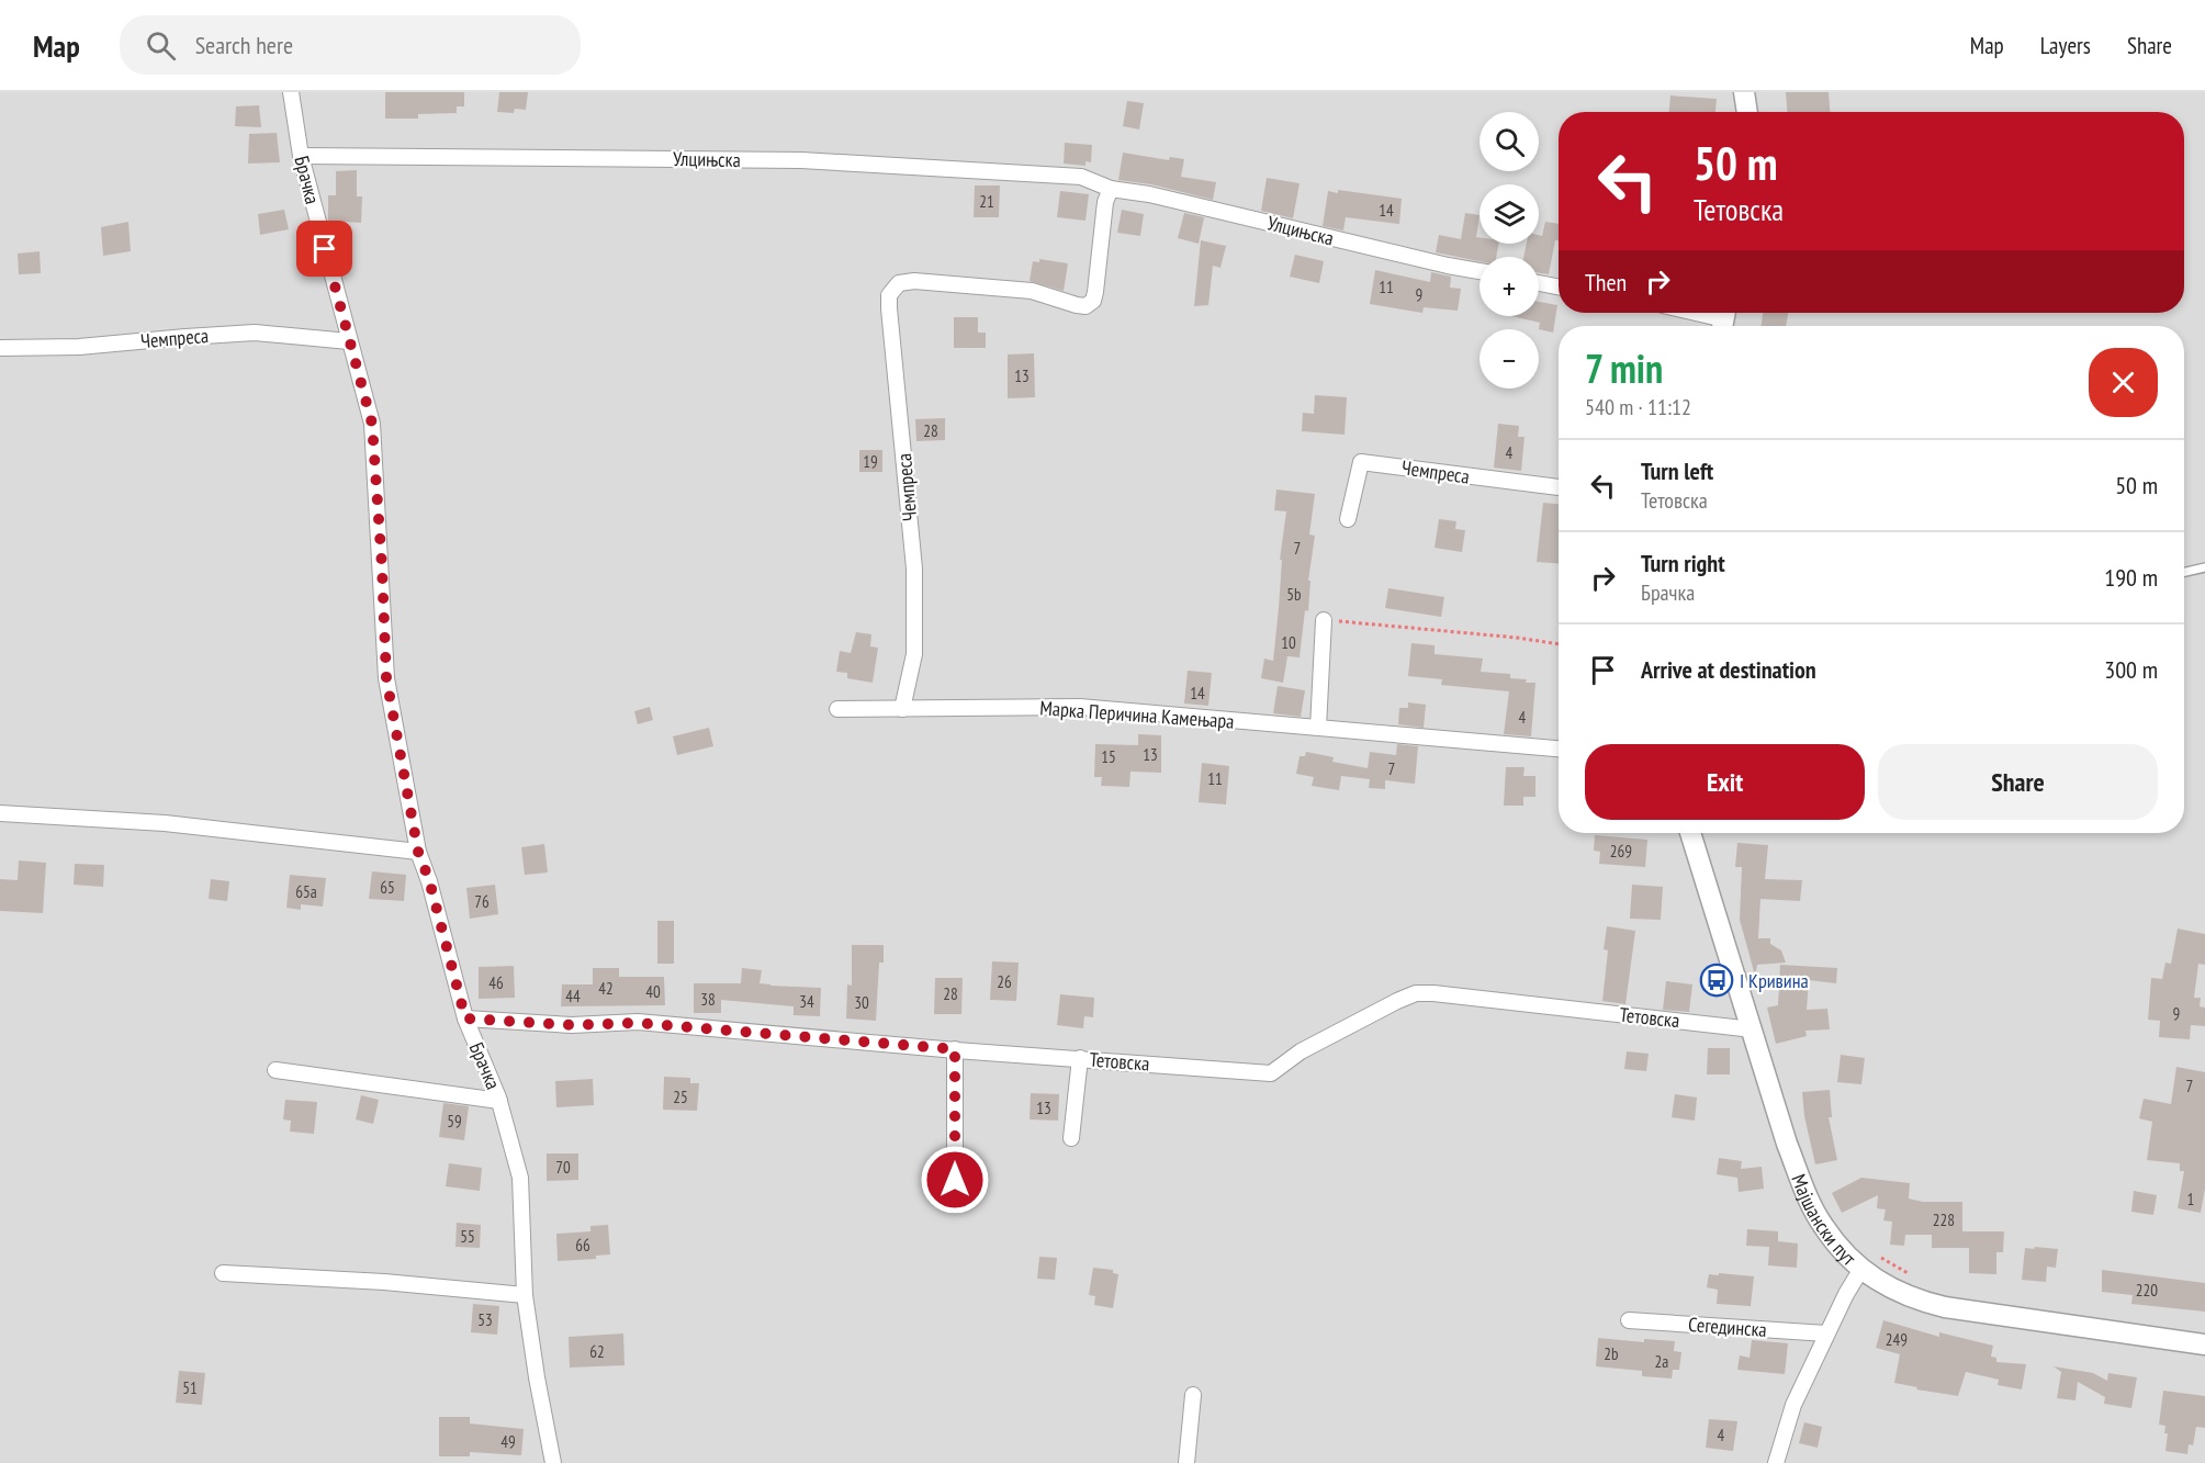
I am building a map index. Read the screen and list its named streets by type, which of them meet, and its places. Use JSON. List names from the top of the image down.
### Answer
{
  "streets": {
    "street": [
      "Улцињска",
      "Брачка",
      "Чемпреса",
      "Марка Перичина Камењара",
      "Тетовска",
      "Мајшански пут",
      "Сегединска"
    ]
  },
  "crossings": [
    ["Улцињска", "Брачка"],
    ["Улцињска", "Чемпреса"],
    ["Брачка", "Чемпреса"],
    ["Брачка", "Тетовска"],
    ["Чемпреса", "Марка Перичина Камењара"],
    ["Тетовска", "Мајшански пут"]
  ],
  "places": {
    "bus stop": ["I Кривина"]
  },
  "house_numbers": [
    "21",
    "14",
    "11",
    "9",
    "13",
    "28",
    "4",
    "19",
    "7",
    "5b",
    "10",
    "14",
    "4",
    "13",
    "15",
    "7",
    "11",
    "269",
    "65",
    "65a",
    "76",
    "26",
    "46",
    "42",
    "40",
    "28",
    "44",
    "38",
    "34",
    "30",
    "9",
    "7",
    "25",
    "13",
    "59",
    "70",
    "1",
    "228",
    "55",
    "66",
    "220",
    "53",
    "249",
    "62",
    "2b",
    "2a",
    "51",
    "4",
    "49"
  ],
  "page": {
    "header": "Map",
    "search": "Search here",
    "nav": ["Map", "Layers", "Share"],
    "map_buttons": ["+", "−"],
    "turn": ["50 m", "Тетовска"],
    "then": "Then",
    "heading": ["7 min", "540 m · 11:12"],
    "list": [
      {
        "name": "Turn left",
        "note": "Тетовска",
        "value": "50 m"
      },
      {
        "name": "Turn right",
        "note": "Брачка",
        "value": "190 m"
      },
      {
        "name": "Arrive at destination",
        "value": "300 m"
      }
    ],
    "buttons": ["Exit", "Share"]
  }
}
